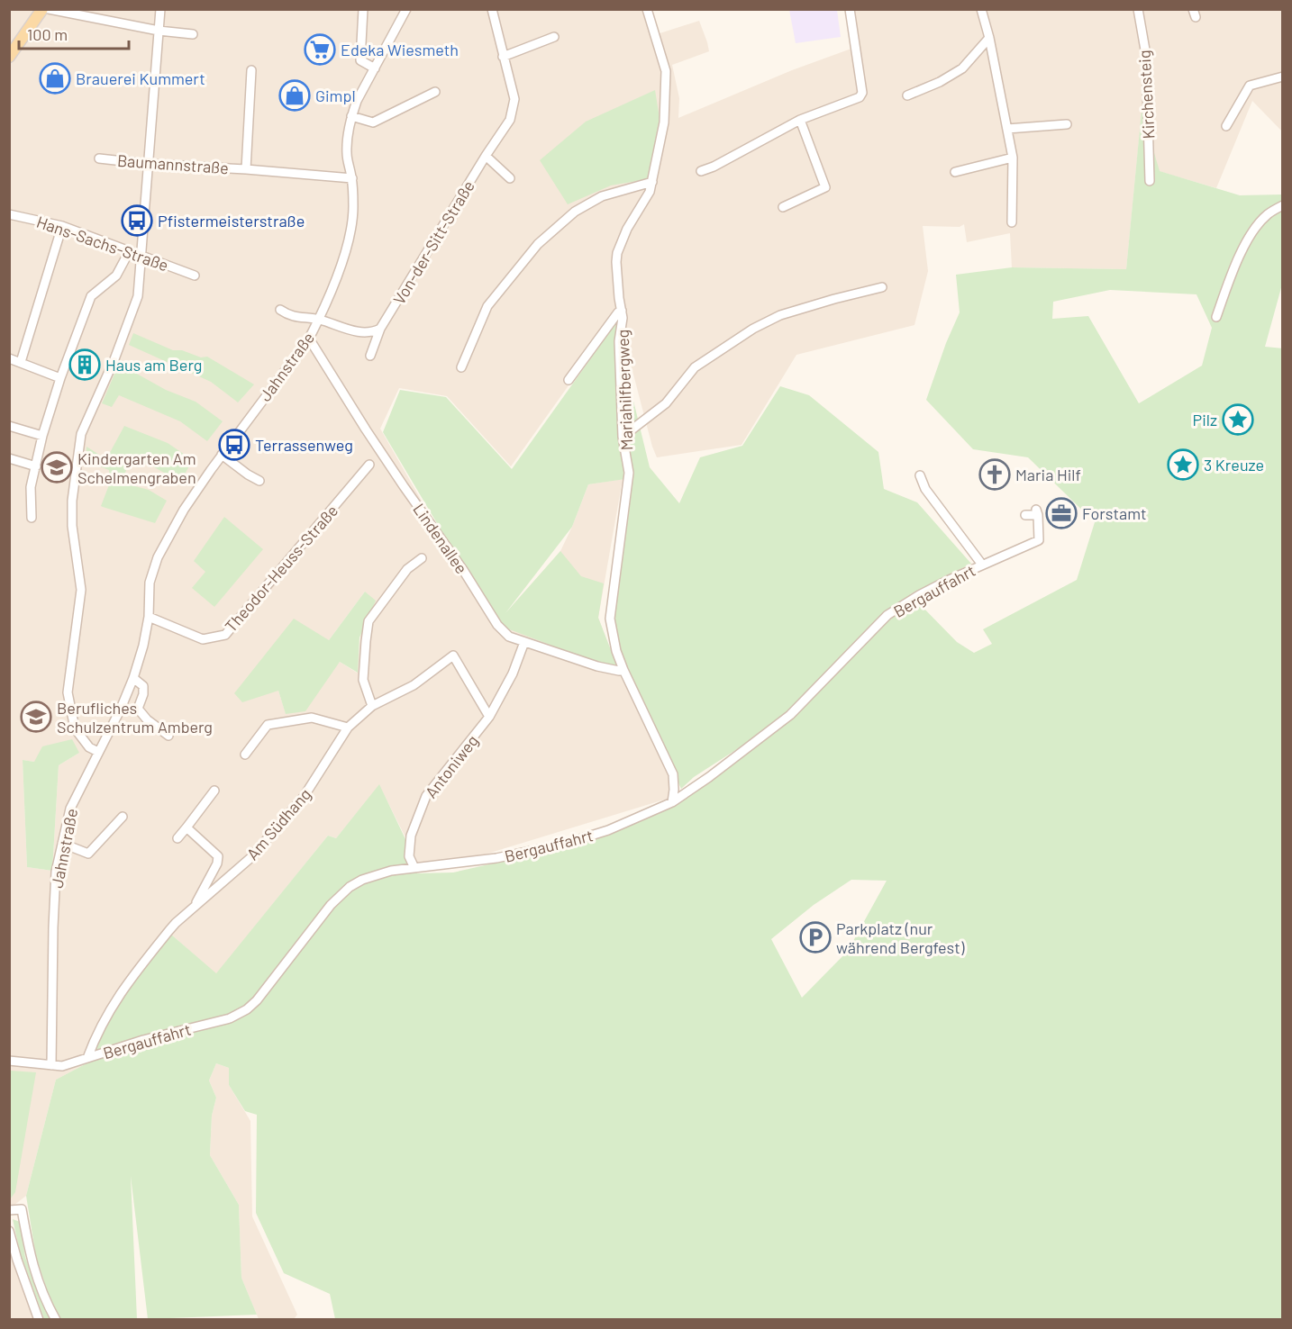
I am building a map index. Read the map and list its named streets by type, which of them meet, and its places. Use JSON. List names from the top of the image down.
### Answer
{
  "streets": {
    "street": [
      "Kirchensteig",
      "Baumannstraße",
      "Von-der-Sitt-Straße",
      "Hans-Sachs-Straße",
      "Jahnstraße",
      "Mariahilfbergweg",
      "Lindenallee",
      "Theodor-Heuss-Straße",
      "Bergauffahrt",
      "Antoniweg",
      "Am Südhang"
    ]
  },
  "crossings": [
    ["Baumannstraße", "Jahnstraße"],
    ["Jahnstraße", "Lindenallee"],
    ["Jahnstraße", "Theodor-Heuss-Straße"],
    ["Jahnstraße", "Bergauffahrt"],
    ["Mariahilfbergweg", "Lindenallee"],
    ["Mariahilfbergweg", "Bergauffahrt"],
    ["Lindenallee", "Antoniweg"],
    ["Bergauffahrt", "Antoniweg"],
    ["Bergauffahrt", "Am Südhang"],
    ["Antoniweg", "Am Südhang"]
  ],
  "places": {
    "supermarket": ["Edeka Wiesmeth"],
    "shop": ["Brauerei Kummert", "Gimpl"],
    "bus stop": ["Pfistermeisterstraße", "Terrassenweg"],
    "building": ["Haus am Berg"],
    "place": ["Pilz", "3 Kreuze"],
    "school or university": ["Kindergarten Am Schelmengraben", "Berufliches Schulzentrum Amberg"],
    "church": ["Maria Hilf"],
    "office": ["Forstamt"],
    "parking": ["Parkplatz (nur während Bergfest)"]
  },
  "scale_bar": "100 m"
}
